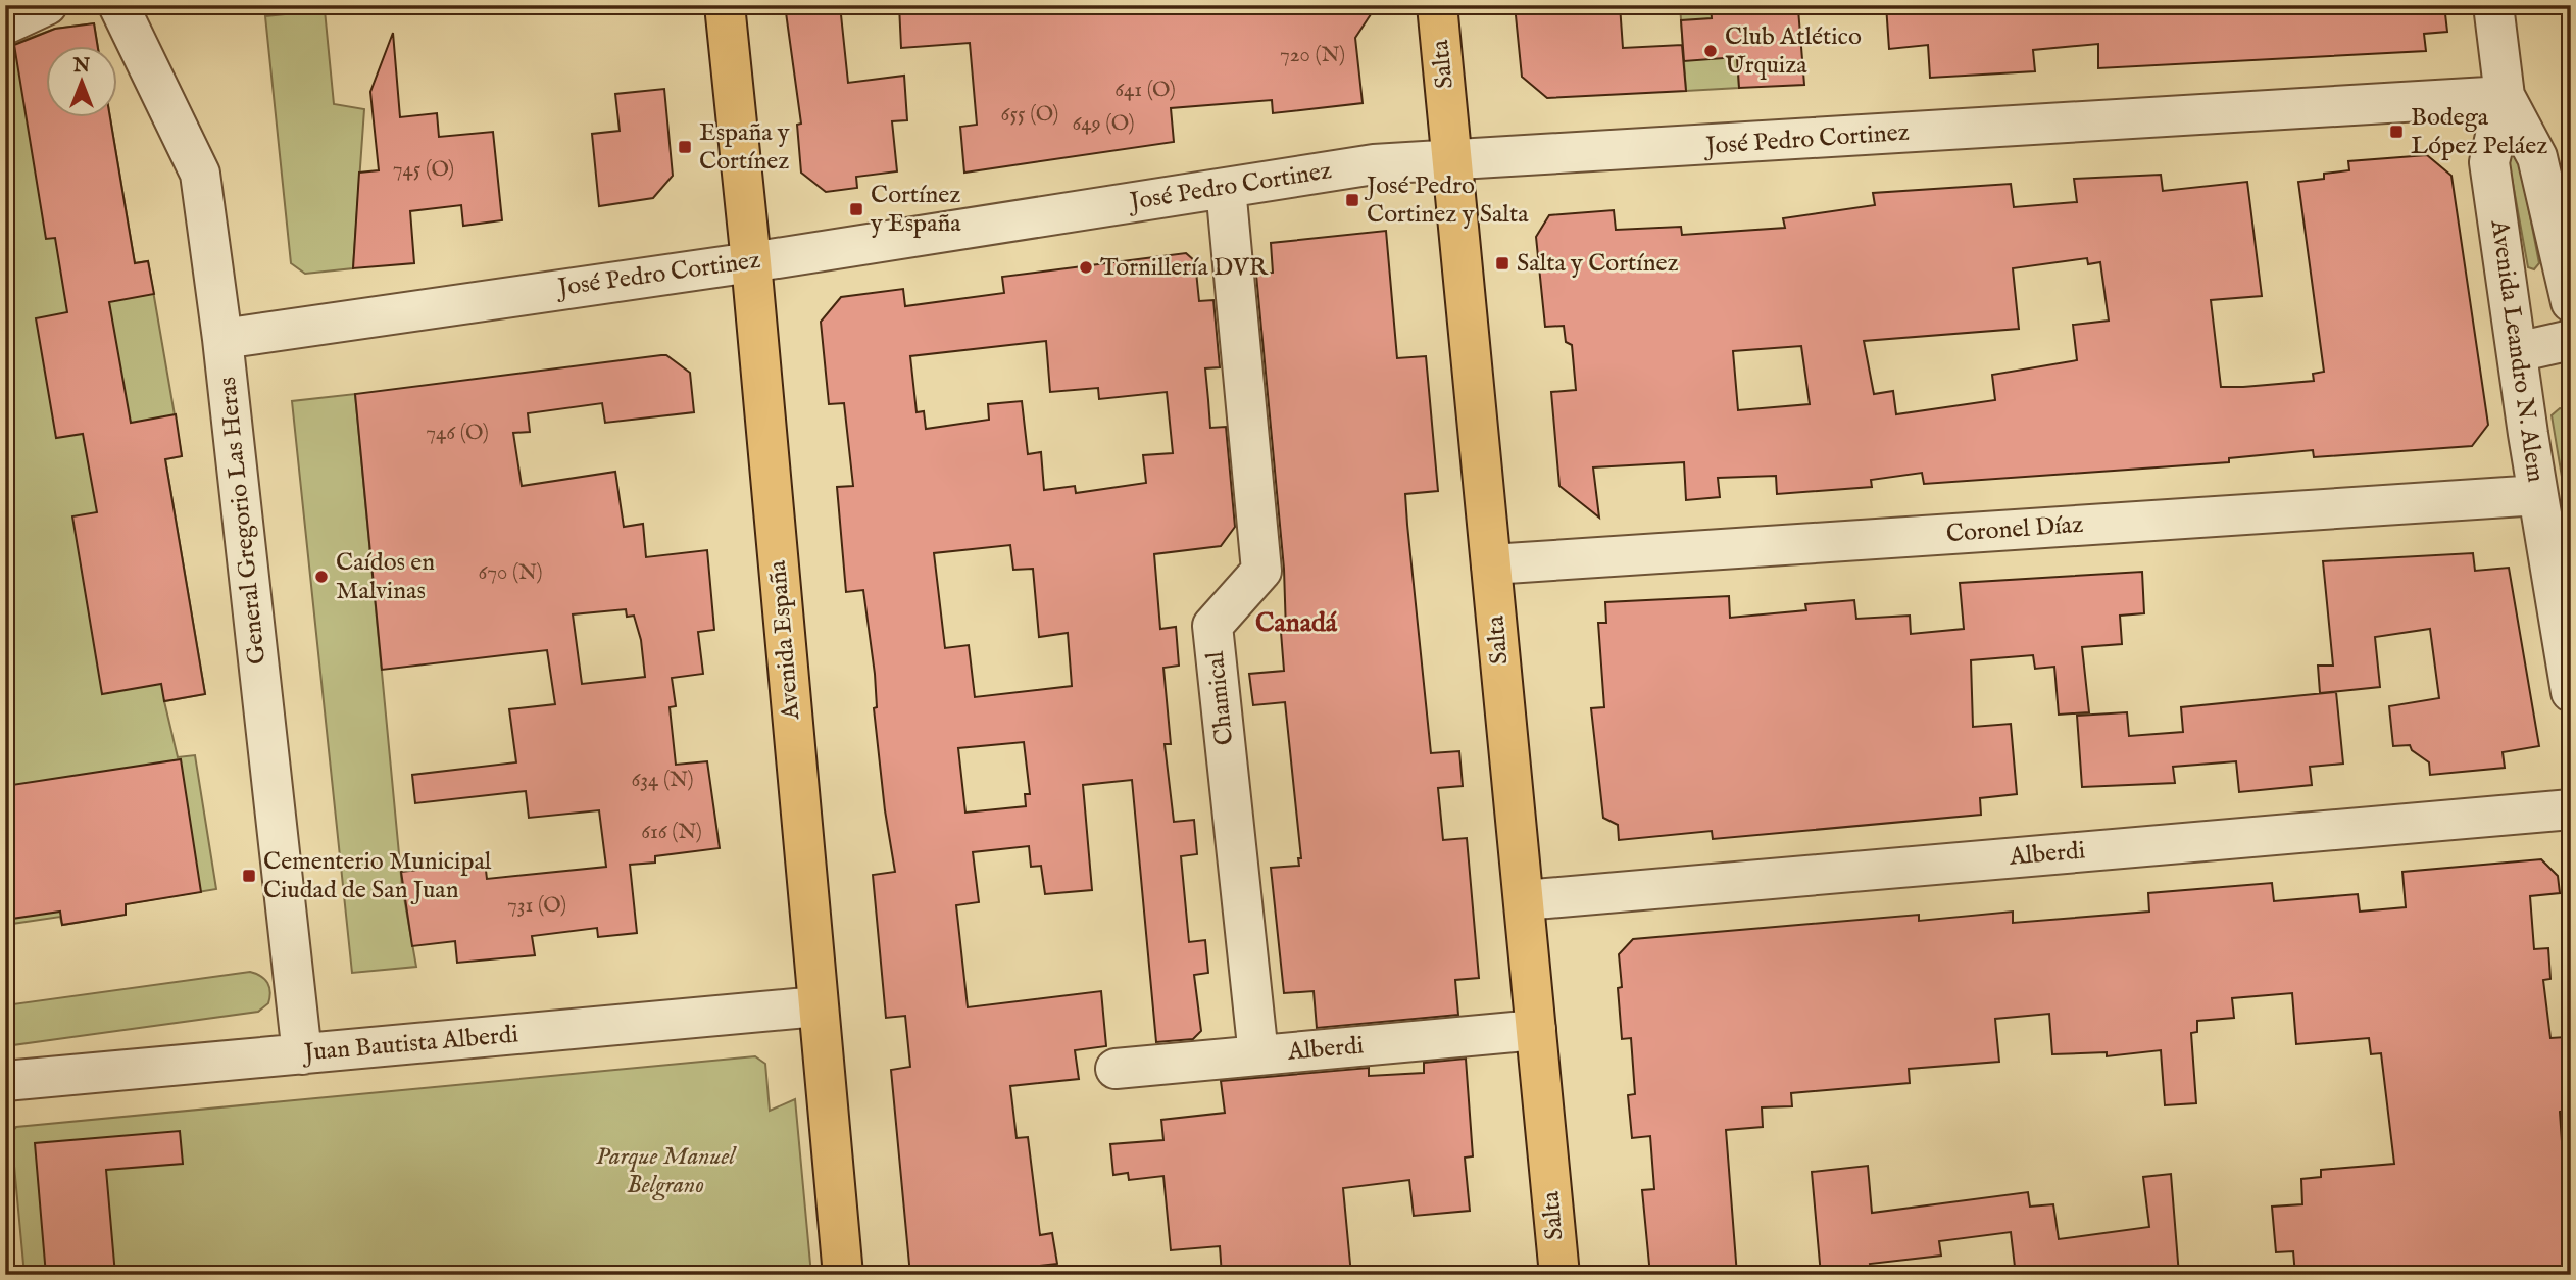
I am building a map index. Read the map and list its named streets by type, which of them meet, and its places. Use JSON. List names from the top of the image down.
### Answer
{
  "streets": {
    "main road": ["Salta", "Avenida España"],
    "street": [
      "José Pedro Cortinez",
      "Avenida Leandro N. Alem",
      "General Gregorio Las Heras",
      "Coronel Díaz",
      "Chamical",
      "Alberdi",
      "Juan Bautista Alberdi"
    ]
  },
  "crossings": [
    ["Salta", "José Pedro Cortinez"],
    ["Salta", "Coronel Díaz"],
    ["Salta", "Alberdi"],
    ["José Pedro Cortinez", "Avenida Leandro N. Alem"],
    ["José Pedro Cortinez", "General Gregorio Las Heras"],
    ["José Pedro Cortinez", "Avenida España"],
    ["José Pedro Cortinez", "Chamical"],
    ["Avenida Leandro N. Alem", "Coronel Díaz"],
    ["General Gregorio Las Heras", "Juan Bautista Alberdi"],
    ["Avenida España", "Juan Bautista Alberdi"],
    ["Chamical", "Alberdi"]
  ],
  "districts": ["Canadá"],
  "parks": ["Parque Manuel Belgrano"],
  "places": {
    "other": ["Club Atlético Urquiza", "Tornillería DVR", "Caídos en Malvinas"],
    "transit": [
      "Bodega López Peláez",
      "España y Cortínez",
      "José Pedro Cortinez y Salta",
      "Cortínez y España",
      "Salta y Cortínez",
      "Cementerio Municipal Ciudad de San Juan"
    ]
  },
  "house_numbers": [
    "720 (N)",
    "641 (O)",
    "655 (O)",
    "649 (O)",
    "745 (O)",
    "746 (O)",
    "670 (N)",
    "634 (N)",
    "616 (N)",
    "731 (O)"
  ],
  "north": "top"
}
